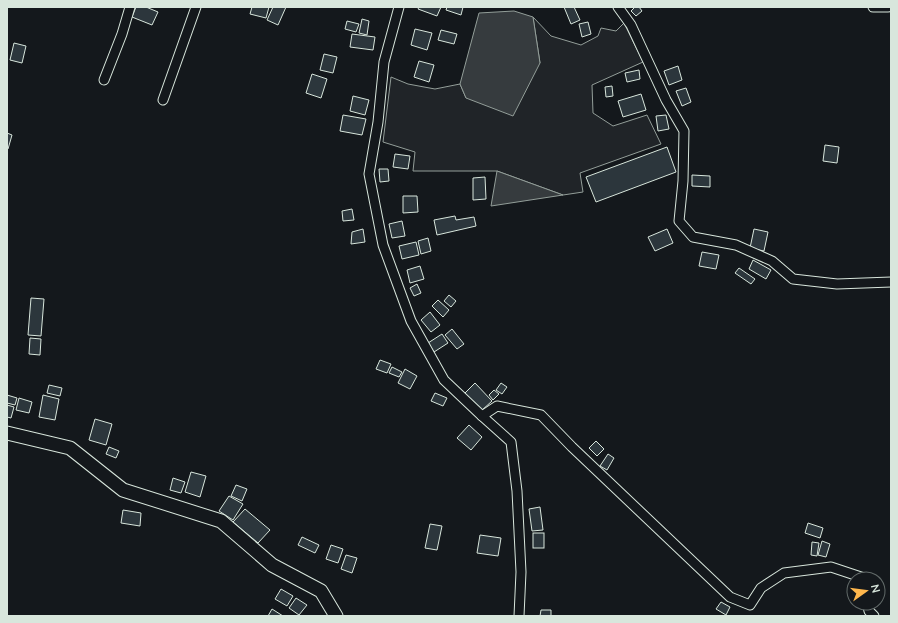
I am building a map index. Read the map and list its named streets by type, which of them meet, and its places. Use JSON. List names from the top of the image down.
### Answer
{
  "north": "right"
}
